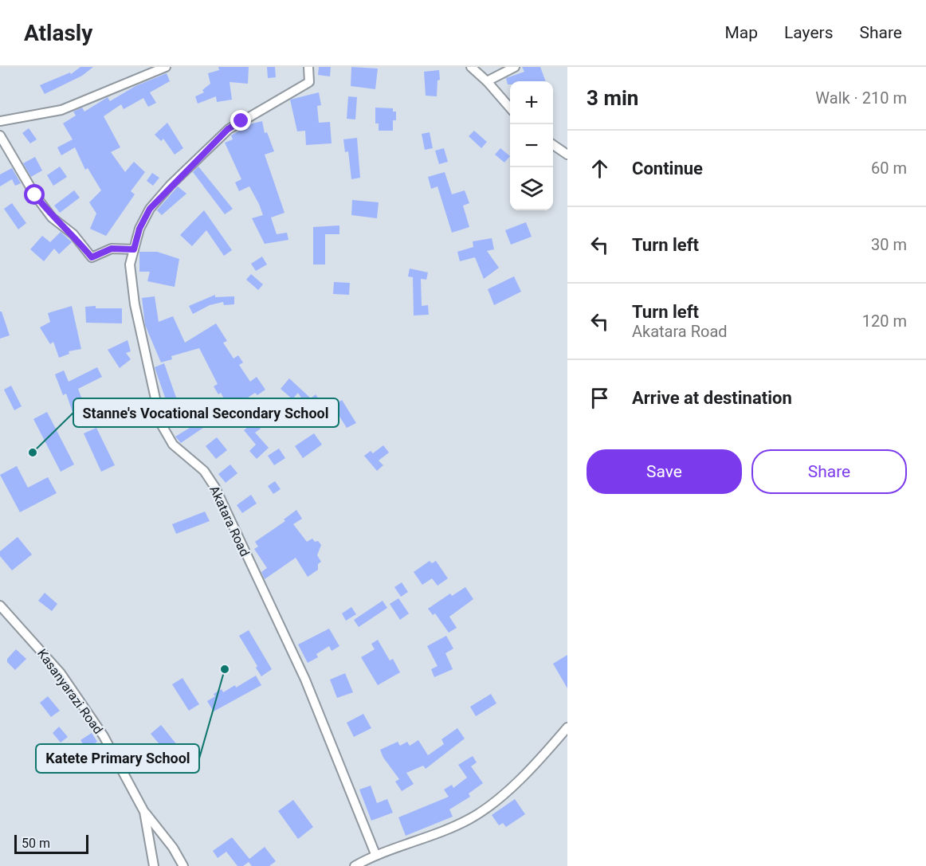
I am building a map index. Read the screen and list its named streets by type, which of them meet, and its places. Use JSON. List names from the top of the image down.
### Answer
{
  "streets": {
    "street": ["Akatara Road", "Kasanyarazi Road"]
  },
  "places": ["Stanne's Vocational Secondary School", "Katete Primary School"],
  "scale_bar": "50 m",
  "page": {
    "header": "Atlasly",
    "nav": ["Map", "Layers", "Share"],
    "heading": ["3 min", "Walk · 210 m"],
    "map_buttons": ["+", "−"],
    "list": [
      ["Continue", "60 m"],
      ["Turn left", "30 m"],
      ["Turn left", "Akatara Road", "120 m"],
      "Arrive at destination"
    ],
    "buttons": ["Save", "Share"],
    "scale": "50 m"
  }
}
